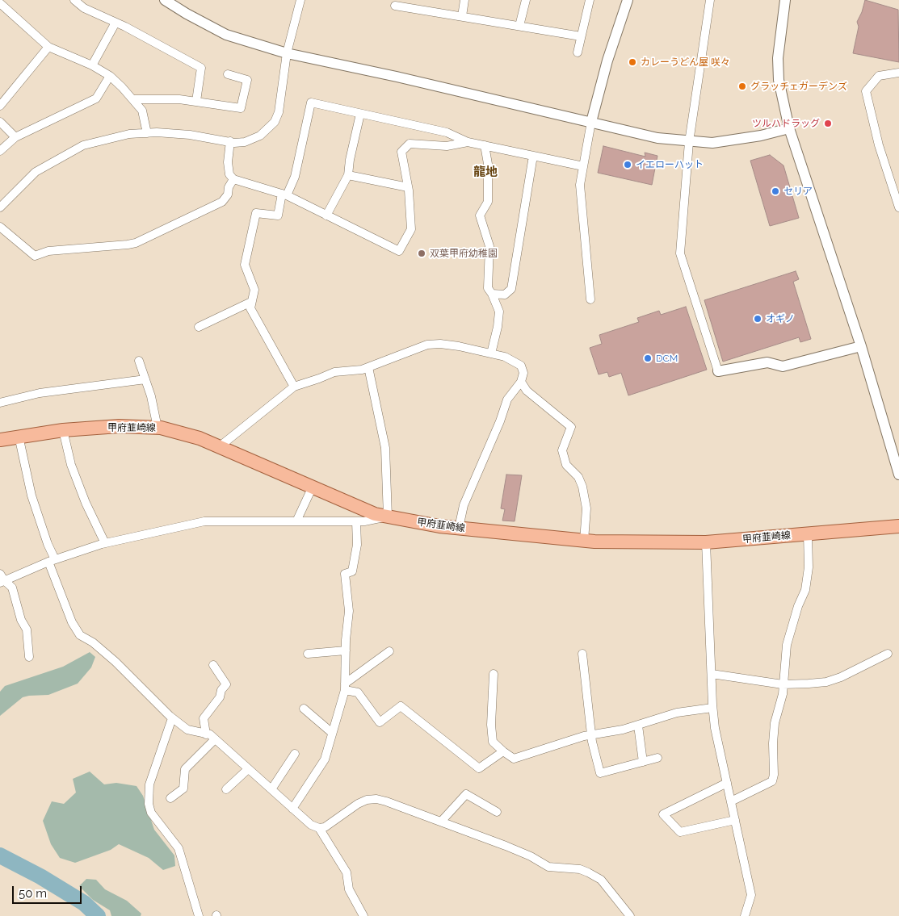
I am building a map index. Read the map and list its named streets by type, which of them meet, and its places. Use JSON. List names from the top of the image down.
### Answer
{
  "streets": {
    "main road": ["甲府韮崎線"]
  },
  "districts": ["龍地"],
  "places": [
    "カレーうどん屋 咲々",
    "グラッチェガーデンズ",
    "ツルハドラッグ",
    "イエローハット",
    "セリア",
    "双葉甲府幼稚園",
    "オギノ",
    "DCM"
  ],
  "scale_bar": "50 m"
}
